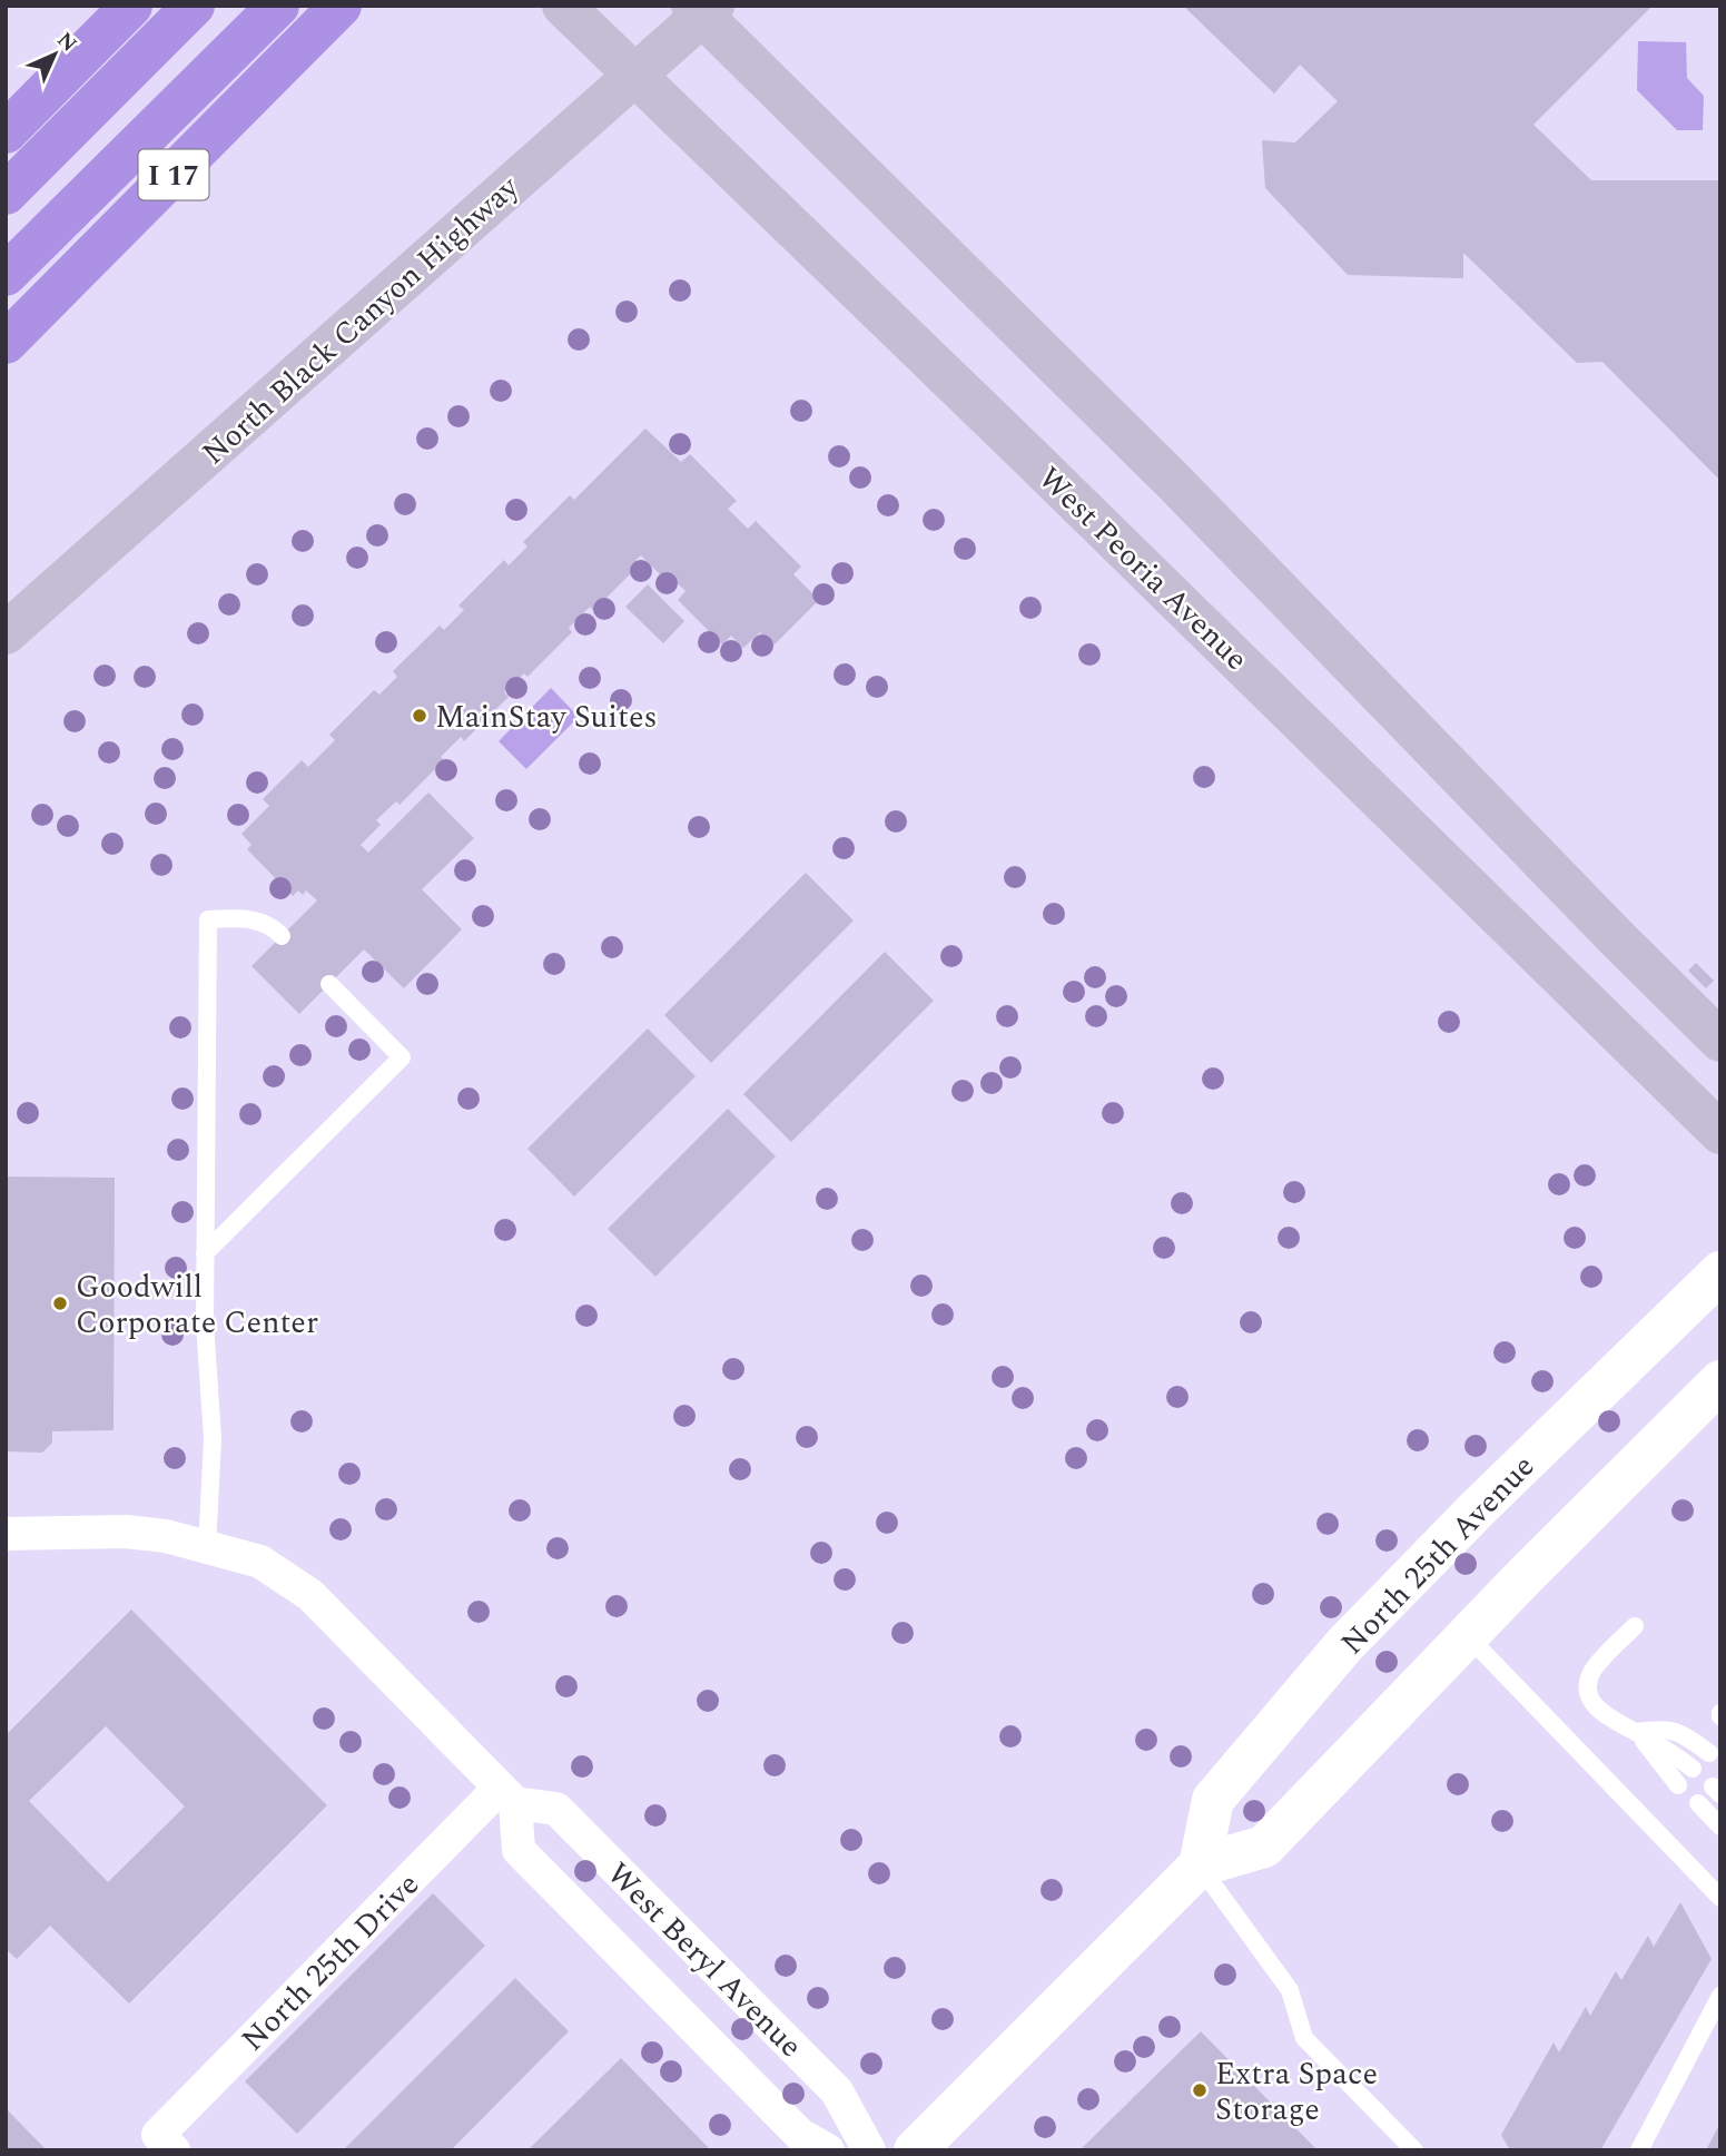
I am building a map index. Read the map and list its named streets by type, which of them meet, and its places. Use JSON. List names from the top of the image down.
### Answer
{
  "streets": {
    "highway": ["I 17"],
    "main road": ["North Black Canyon Highway", "West Peoria Avenue"],
    "street": ["North 25th Avenue", "West Beryl Avenue", "North 25th Drive"]
  },
  "crossings": [
    ["North Black Canyon Highway", "West Peoria Avenue"],
    ["West Beryl Avenue", "North 25th Drive"]
  ],
  "places": ["MainStay Suites", "Goodwill Corporate Center", "Extra Space Storage"],
  "north": "top right"
}
